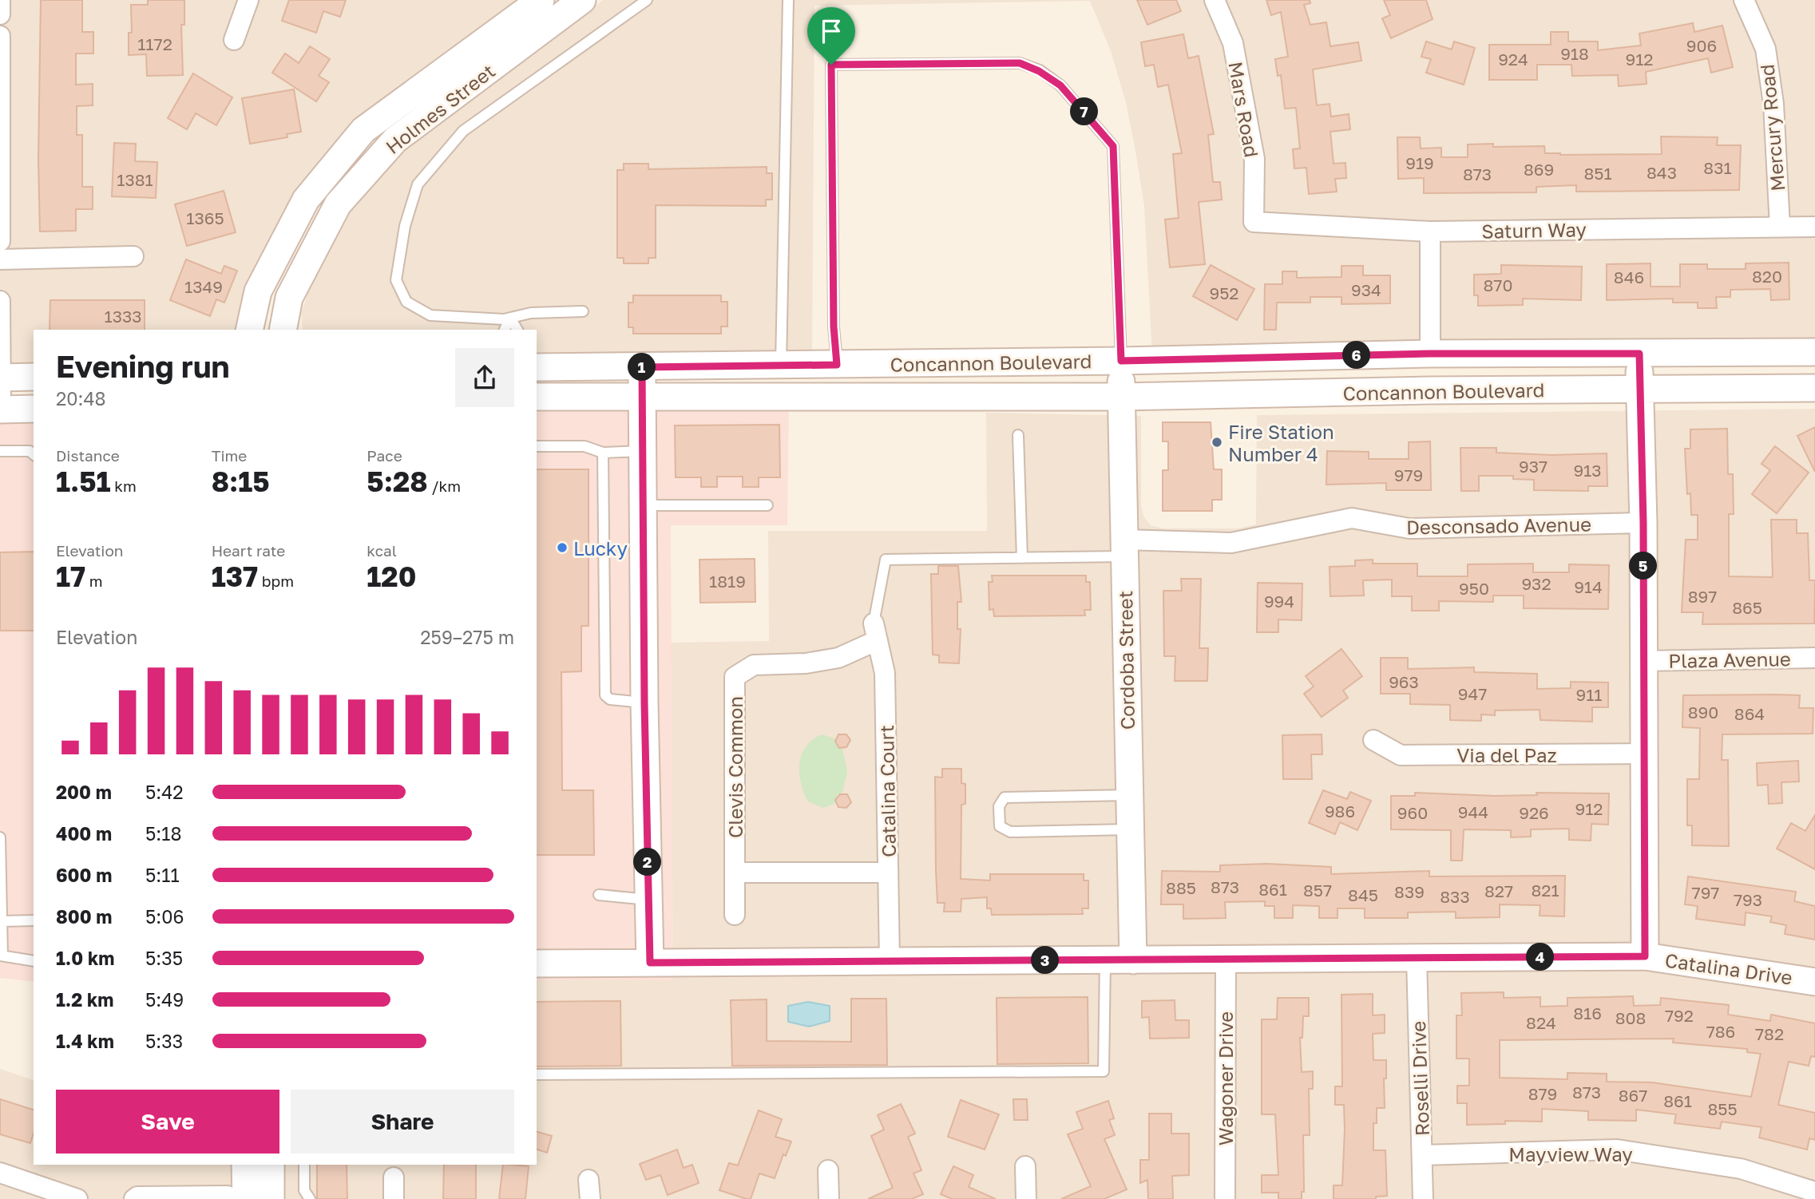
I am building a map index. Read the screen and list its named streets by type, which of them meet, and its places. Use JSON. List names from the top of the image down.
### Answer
{
  "streets": {
    "main road": [
      "Holmes Street",
      "Concannon Boulevard",
      "Cordoba Street",
      "Catalina Drive"
    ],
    "street": [
      "Mars Road",
      "Mercury Road",
      "Saturn Way",
      "Desconsado Avenue",
      "Plaza Avenue",
      "Via del Paz",
      "Clevis Common",
      "Catalina Court",
      "Wagoner Drive",
      "Roselli Drive",
      "Mayview Way"
    ]
  },
  "crossings": [
    ["Mars Road", "Saturn Way"],
    ["Mercury Road", "Saturn Way"],
    ["Concannon Boulevard", "Cordoba Street"],
    ["Desconsado Avenue", "Cordoba Street"],
    ["Cordoba Street", "Catalina Drive"],
    ["Clevis Common", "Catalina Court"],
    ["Catalina Court", "Catalina Drive"],
    ["Catalina Drive", "Wagoner Drive"],
    ["Catalina Drive", "Roselli Drive"],
    ["Roselli Drive", "Mayview Way"]
  ],
  "places": ["Fire Station Number 4", "Lucky"],
  "house_numbers": [
    "1172",
    "906",
    "918",
    "924",
    "912",
    "919",
    "831",
    "869",
    "843",
    "851",
    "873",
    "1381",
    "1365",
    "820",
    "846",
    "870",
    "1349",
    "934",
    "952",
    "1333",
    "937",
    "913",
    "979",
    "1819",
    "932",
    "914",
    "950",
    "897",
    "994",
    "865",
    "963",
    "947",
    "911",
    "890",
    "864",
    "912",
    "986",
    "944",
    "960",
    "926",
    "873",
    "885",
    "861",
    "857",
    "821",
    "827",
    "839",
    "797",
    "845",
    "833",
    "793",
    "816",
    "792",
    "808",
    "824",
    "786",
    "782",
    "873",
    "879",
    "867",
    "861",
    "855"
  ],
  "page": {
    "pins": [
      "7",
      "6",
      "1",
      "5",
      "2",
      "4",
      "3"
    ],
    "heading": ["Evening run", "20:48"],
    "stats": [
      ["Distance", "1.51 km"],
      ["Time", "8:15"],
      ["Pace", "5:28 /km"],
      ["Elevation", "17 m"],
      ["Heart rate", "137 bpm"],
      ["kcal", "120"]
    ],
    "chart": ["Elevation", "259–275 m"],
    "list": [
      {
        "name": "200 m",
        "note": "5:42"
      },
      {
        "name": "400 m",
        "note": "5:18"
      },
      {
        "name": "600 m",
        "note": "5:11"
      },
      {
        "name": "800 m",
        "note": "5:06"
      },
      {
        "name": "1.0 km",
        "note": "5:35"
      },
      {
        "name": "1.2 km",
        "note": "5:49"
      },
      {
        "name": "1.4 km",
        "note": "5:33"
      }
    ],
    "buttons": ["Save", "Share"]
  }
}
